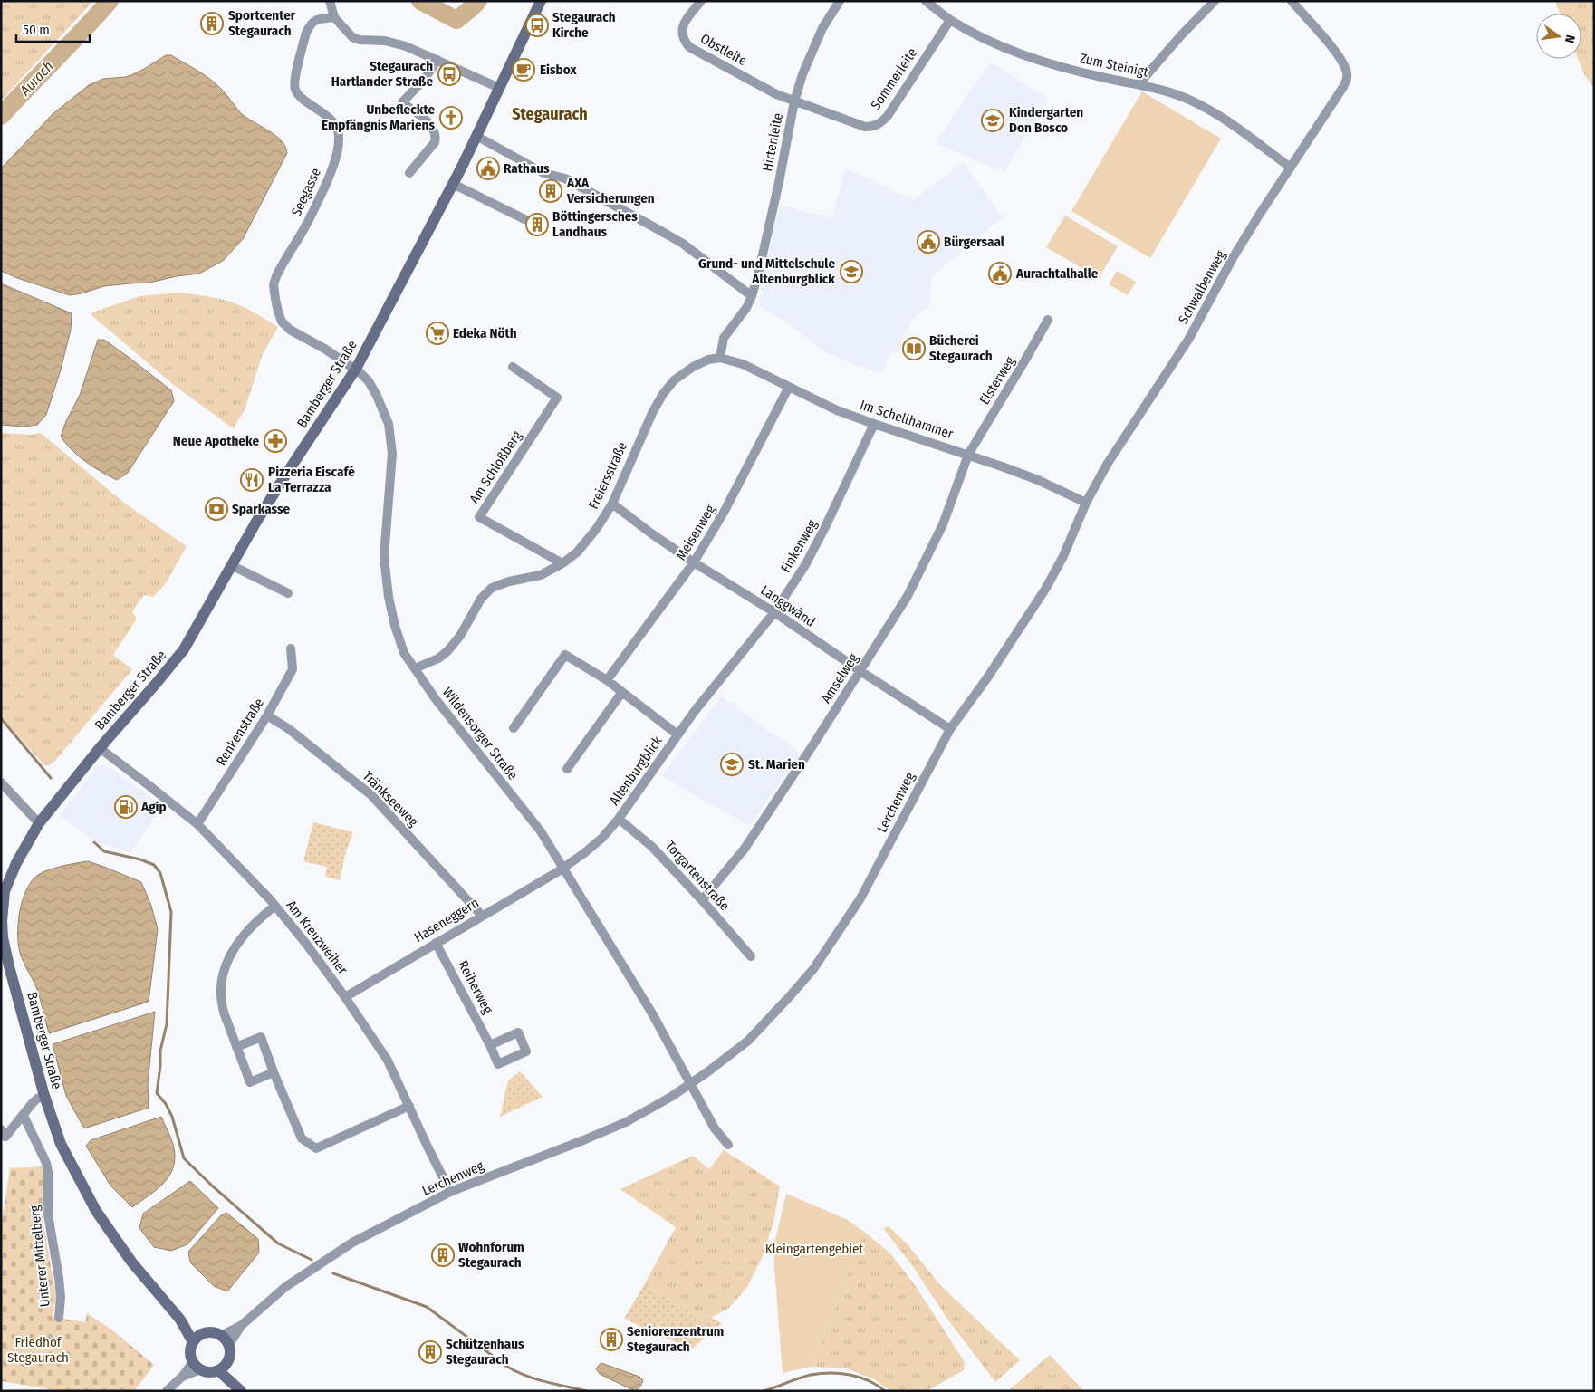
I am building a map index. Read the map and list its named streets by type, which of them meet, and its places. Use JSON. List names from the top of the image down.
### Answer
{
  "streets": {
    "main road": ["Bamberger Straße"],
    "street": [
      "Obstleite",
      "Zum Steinigt",
      "Sommerleite",
      "Hirtenleite",
      "Seegasse",
      "Schwalbenweg",
      "Elsterweg",
      "Im Schellhammer",
      "Am Schloßberg",
      "Freiersstraße",
      "Meisenweg",
      "Finkenweg",
      "Langgwänd",
      "Amselweg",
      "Renkenstraße",
      "Wildensorger Straße",
      "Altenburgblick",
      "Tränkseeweg",
      "Lerchenweg",
      "Torgartenstraße",
      "Haseneggern",
      "Am Kreuzweiher",
      "Reiherweg",
      "Unterer Mittelberg"
    ]
  },
  "crossings": [
    ["Obstleite", "Sommerleite"],
    ["Obstleite", "Hirtenleite"],
    ["Zum Steinigt", "Sommerleite"],
    ["Zum Steinigt", "Schwalbenweg"],
    ["Sommerleite", "Hirtenleite"],
    ["Seegasse", "Bamberger Straße"],
    ["Seegasse", "Wildensorger Straße"],
    ["Schwalbenweg", "Im Schellhammer"],
    ["Schwalbenweg", "Lerchenweg"],
    ["Elsterweg", "Im Schellhammer"],
    ["Elsterweg", "Amselweg"],
    ["Bamberger Straße", "Wildensorger Straße"],
    ["Bamberger Straße", "Lerchenweg"],
    ["Bamberger Straße", "Am Kreuzweiher"],
    ["Im Schellhammer", "Freiersstraße"],
    ["Im Schellhammer", "Meisenweg"],
    ["Im Schellhammer", "Finkenweg"],
    ["Im Schellhammer", "Amselweg"],
    ["Im Schellhammer", "Lerchenweg"],
    ["Am Schloßberg", "Freiersstraße"],
    ["Freiersstraße", "Langgwänd"],
    ["Freiersstraße", "Wildensorger Straße"],
    ["Meisenweg", "Langgwänd"],
    ["Meisenweg", "Altenburgblick"],
    ["Finkenweg", "Langgwänd"],
    ["Finkenweg", "Altenburgblick"],
    ["Langgwänd", "Amselweg"],
    ["Langgwänd", "Lerchenweg"],
    ["Amselweg", "Torgartenstraße"],
    ["Renkenstraße", "Tränkseeweg"],
    ["Renkenstraße", "Am Kreuzweiher"],
    ["Wildensorger Straße", "Altenburgblick"],
    ["Wildensorger Straße", "Lerchenweg"],
    ["Wildensorger Straße", "Haseneggern"],
    ["Altenburgblick", "Torgartenstraße"],
    ["Altenburgblick", "Haseneggern"],
    ["Tränkseeweg", "Haseneggern"],
    ["Lerchenweg", "Am Kreuzweiher"],
    ["Haseneggern", "Am Kreuzweiher"],
    ["Haseneggern", "Reiherweg"]
  ],
  "districts": ["Stegaurach"],
  "water": ["Aurach"],
  "parks": ["Kleingartengebiet", "Friedhof Stegaurach"],
  "places": {
    "building": [
      "Sportcenter Stegaurach",
      "AXA Versicherungen",
      "Böttingersches Landhaus",
      "Wohnforum Stegaurach",
      "Seniorenzentrum Stegaurach",
      "Schützenhaus Stegaurach"
    ],
    "bus stop": ["Stegaurach Kirche", "Stegaurach Hartlander Straße"],
    "cafe": ["Eisbox"],
    "church": ["Unbefleckte Empfängnis Mariens"],
    "school or university": ["Kindergarten Don Bosco", "Grund- und Mittelschule Altenburgblick", "St. Marien"],
    "public building": ["Rathaus", "Bürgersaal", "Aurachtalhalle"],
    "supermarket": ["Edeka Nöth"],
    "library": ["Bücherei Stegaurach"],
    "pharmacy": ["Neue Apotheke"],
    "restaurant": ["Pizzeria Eiscafé La Terrazza"],
    "bank": ["Sparkasse"],
    "fuel station": ["Agip"]
  },
  "scale_bar": "50 m",
  "north": "right"
}
